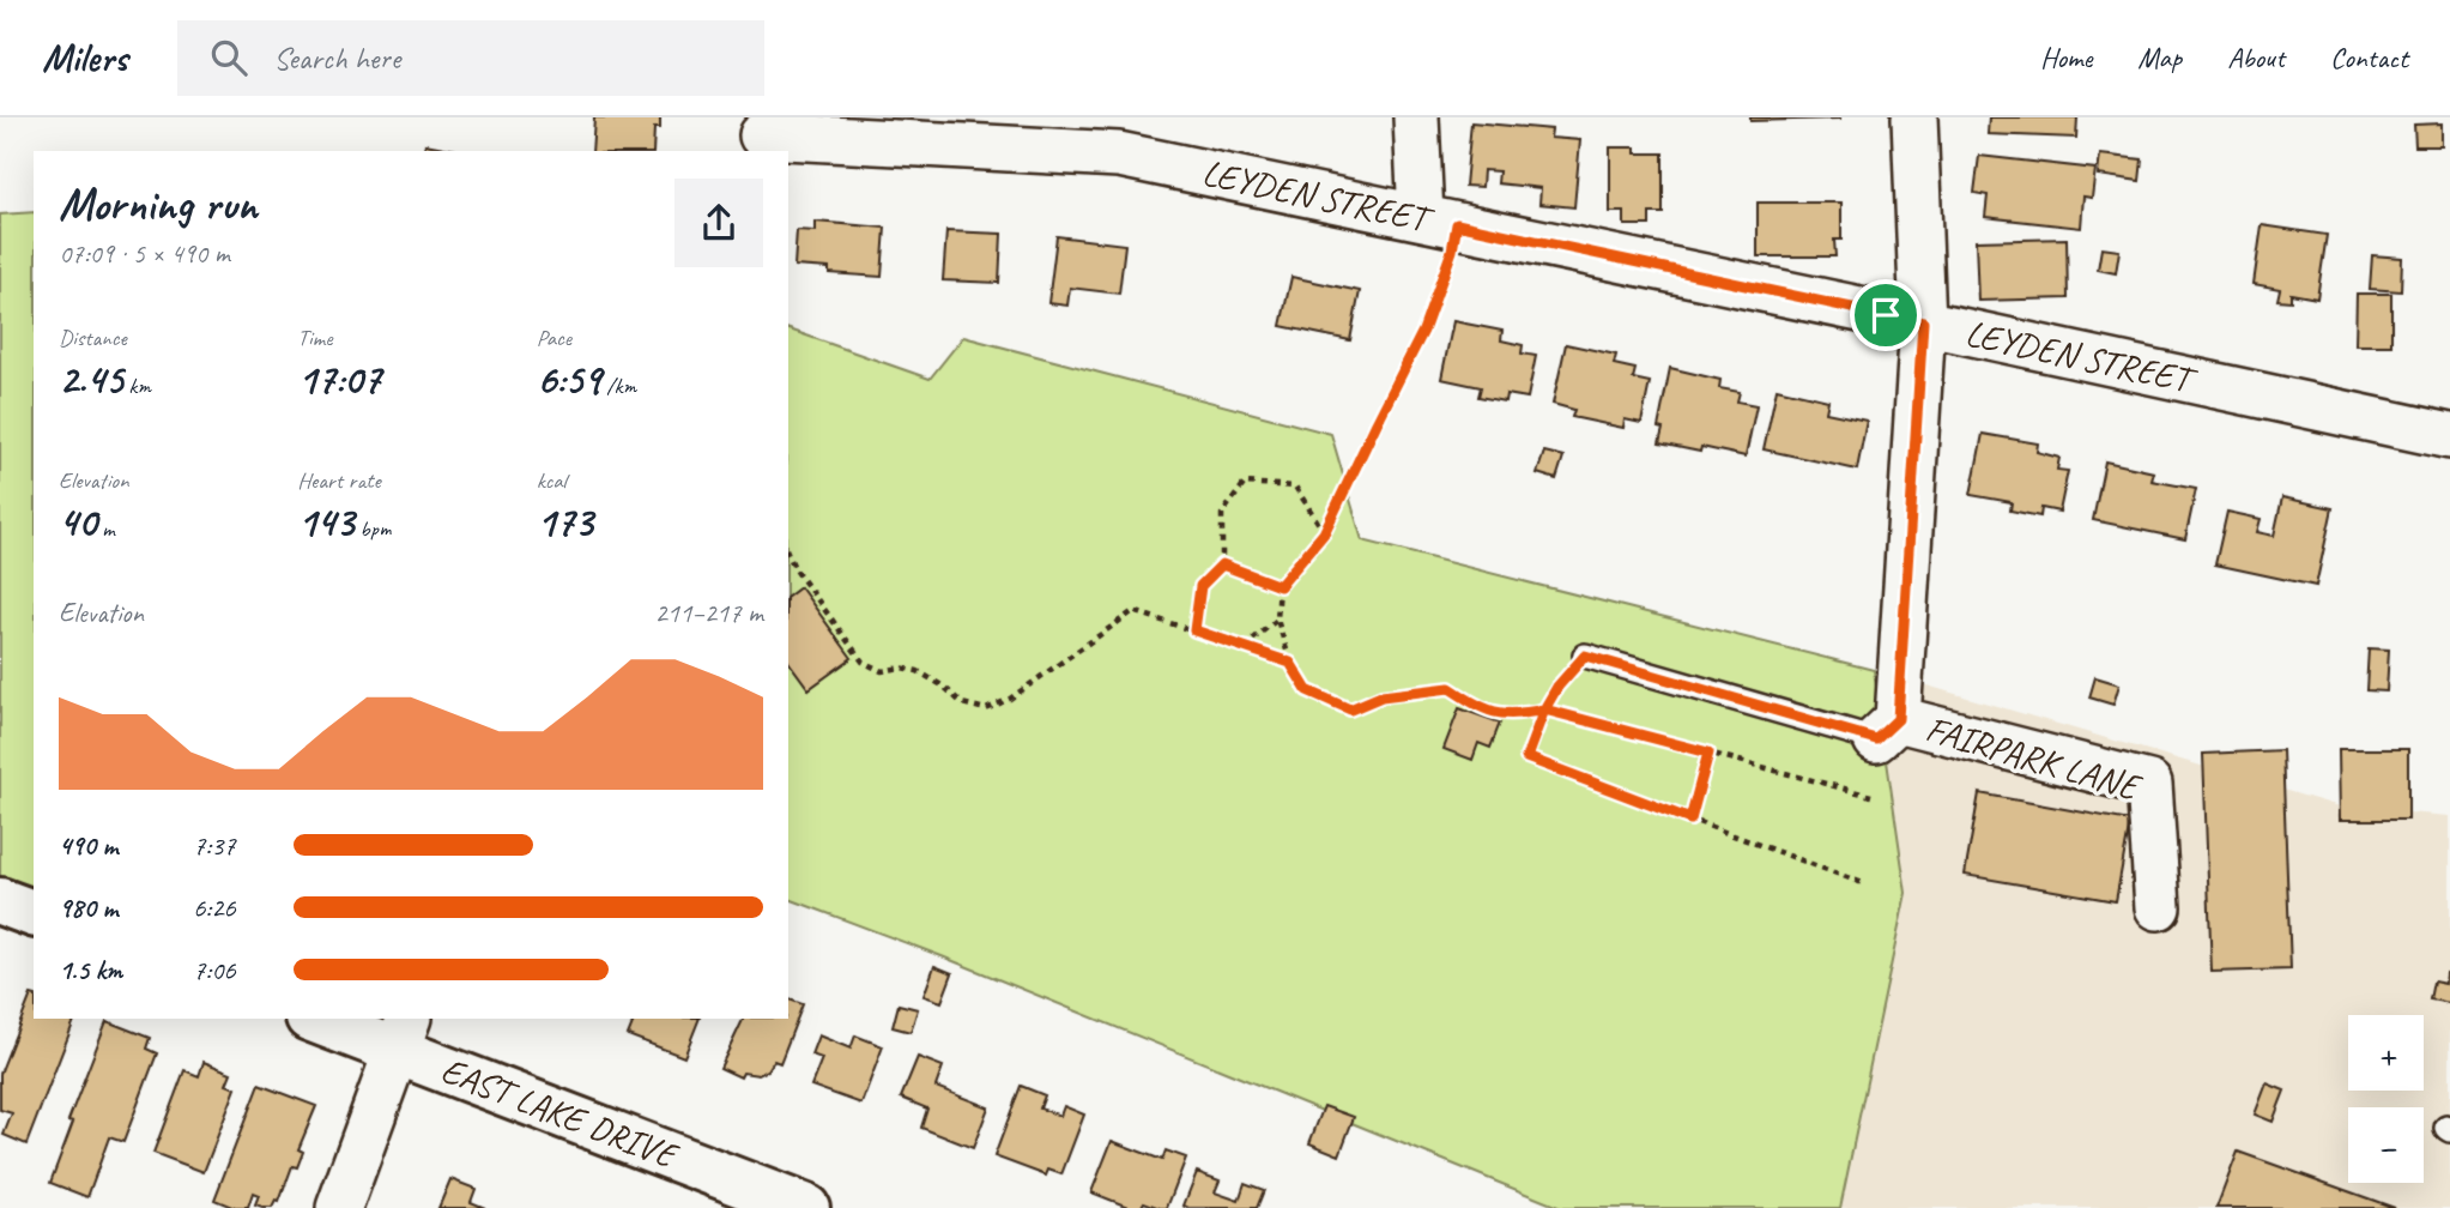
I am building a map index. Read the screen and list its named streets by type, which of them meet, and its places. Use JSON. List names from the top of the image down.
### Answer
{
  "streets": {
    "street": ["LEYDEN STREET", "FAIRPARK LANE", "EAST LAKE DRIVE"]
  },
  "page": {
    "header": "Milers",
    "search": "Search here",
    "nav": [
      "Home",
      "Map",
      "About",
      "Contact"
    ],
    "heading": ["Morning run", "07:09 · 5 × 490 m"],
    "stats": [
      ["Distance", "2.45 km"],
      ["Time", "17:07"],
      ["Pace", "6:59 /km"],
      ["Elevation", "40 m"],
      ["Heart rate", "143 bpm"],
      ["kcal", "173"]
    ],
    "chart": ["Elevation", "211–217 m"],
    "list": [
      {
        "name": "490 m",
        "note": "7:37"
      },
      {
        "name": "980 m",
        "note": "6:26"
      },
      {
        "name": "1.5 km",
        "note": "7:06"
      }
    ],
    "map_buttons": ["+", "−"]
  }
}
